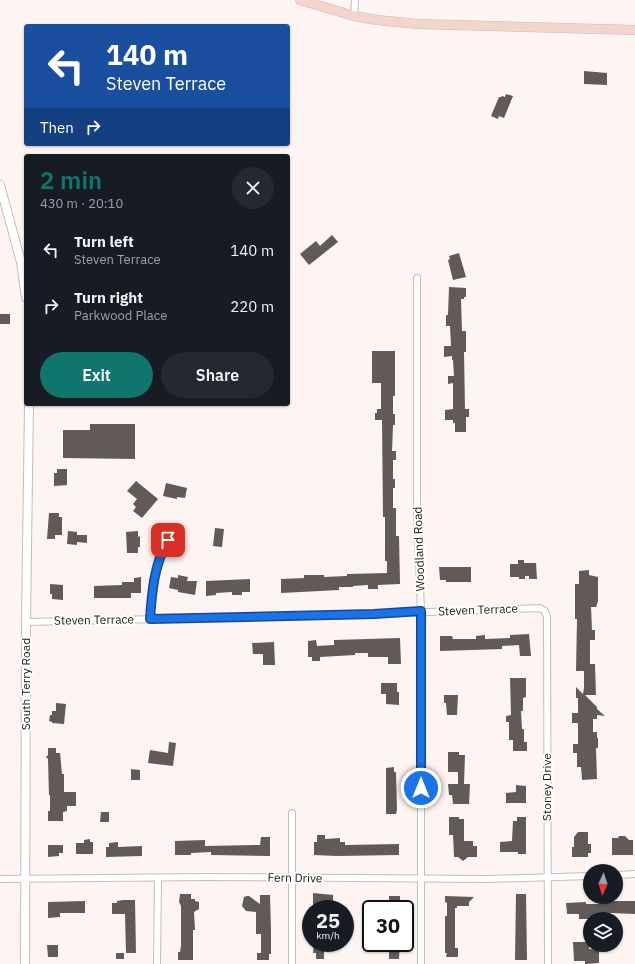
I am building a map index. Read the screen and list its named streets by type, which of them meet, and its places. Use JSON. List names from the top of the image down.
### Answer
{
  "streets": {
    "street": [
      "Woodland Road",
      "Steven Terrace",
      "South Terry Road",
      "Stoney Drive",
      "Fern Drive"
    ]
  },
  "crossings": [
    ["Woodland Road", "Steven Terrace"],
    ["Woodland Road", "Fern Drive"],
    ["Steven Terrace", "South Terry Road"],
    ["Steven Terrace", "Stoney Drive"],
    ["South Terry Road", "Fern Drive"],
    ["Stoney Drive", "Fern Drive"]
  ],
  "north": "bottom",
  "page": {
    "turn": ["140 m", "Steven Terrace"],
    "then": "Then",
    "heading": ["2 min", "430 m · 20:10"],
    "list": [
      {
        "name": "Turn left",
        "note": "Steven Terrace",
        "value": "140 m"
      },
      {
        "name": "Turn right",
        "note": "Parkwood Place",
        "value": "220 m"
      }
    ],
    "buttons": ["Exit", "Share"],
    "speed": "25 km/h",
    "limit": "30"
  }
}
